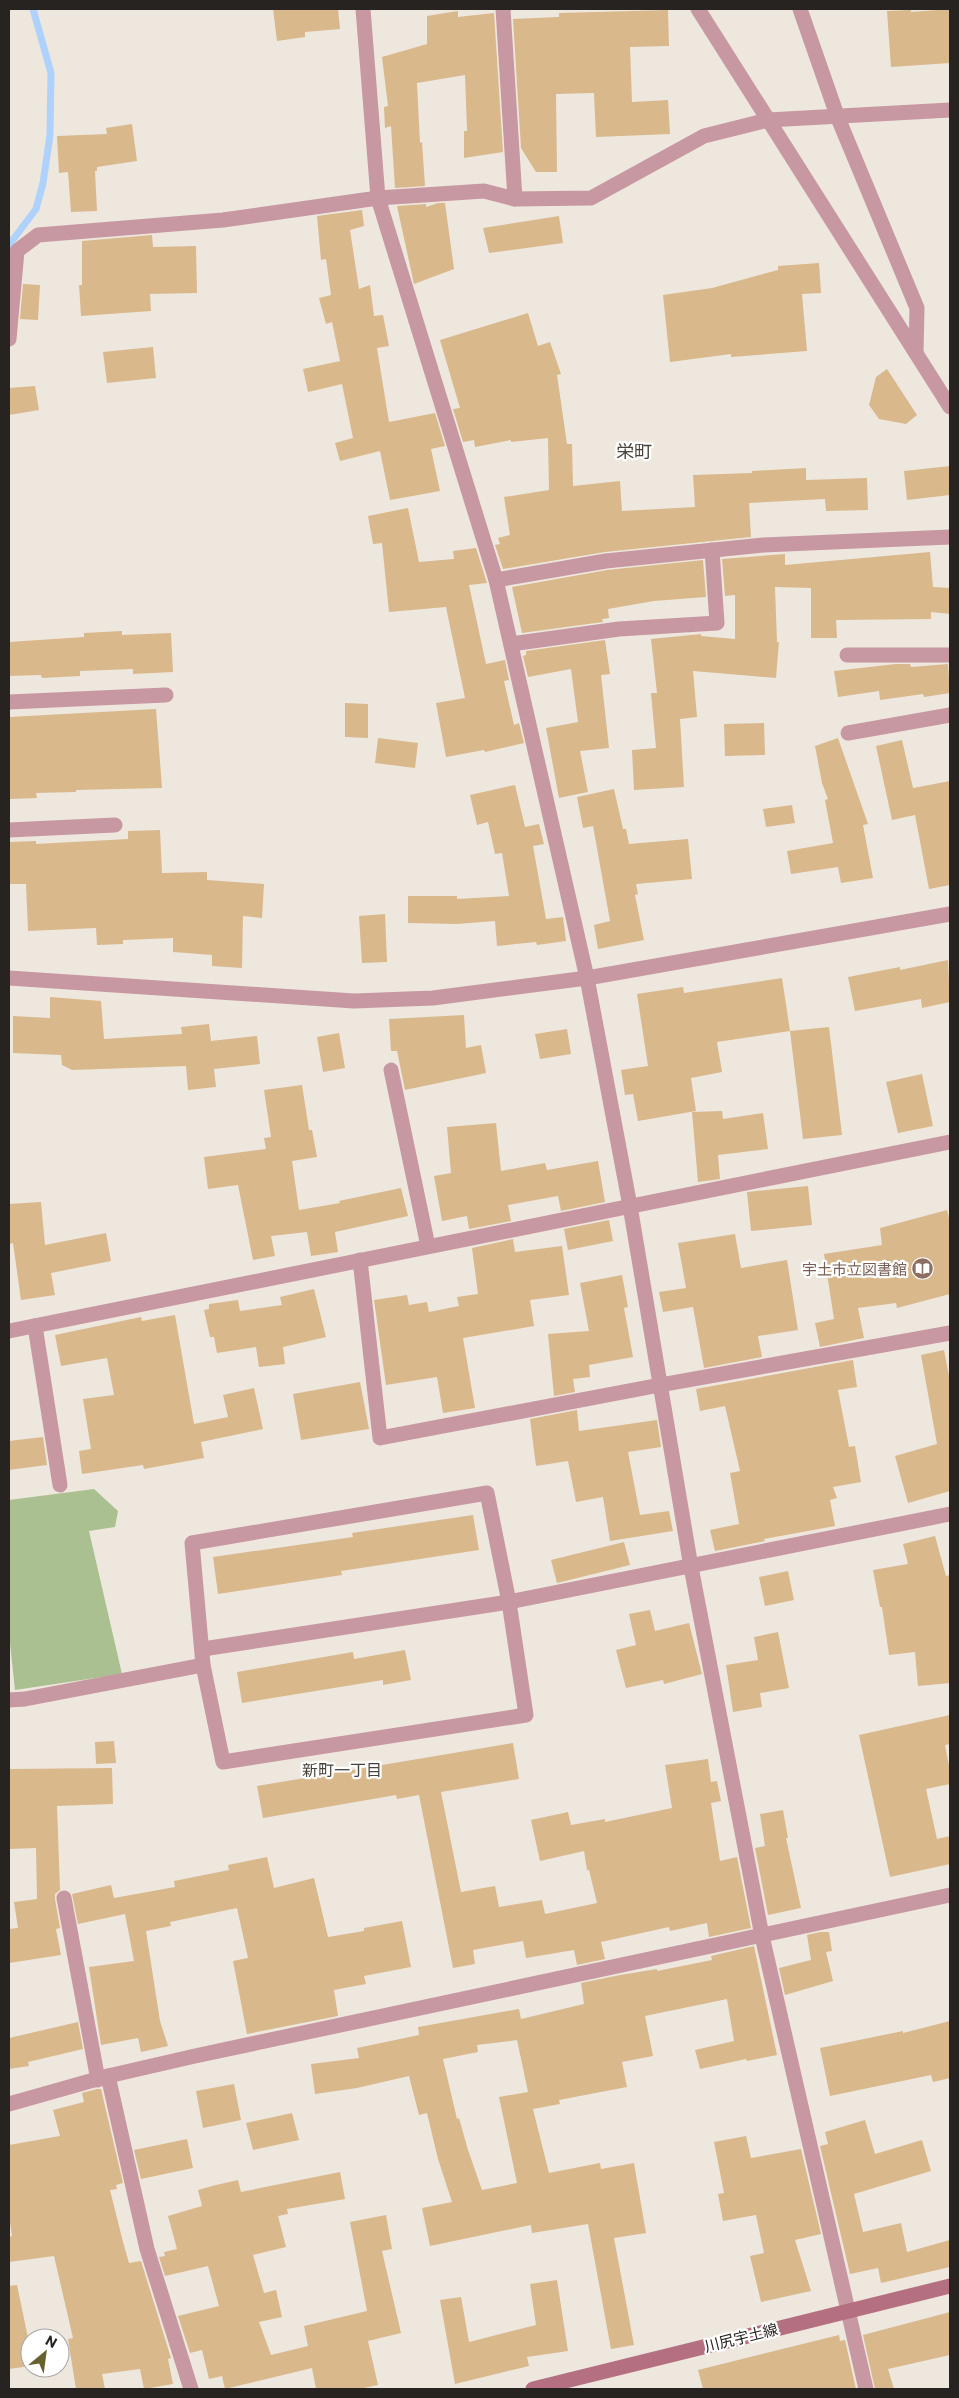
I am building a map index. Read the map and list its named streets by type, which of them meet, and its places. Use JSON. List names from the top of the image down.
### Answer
{
  "streets": {
    "main road": ["川尻宇土線"]
  },
  "districts": ["栄町", "新町一丁目"],
  "places": {
    "library": ["宇土市立図書館"]
  },
  "north": "top right"
}
